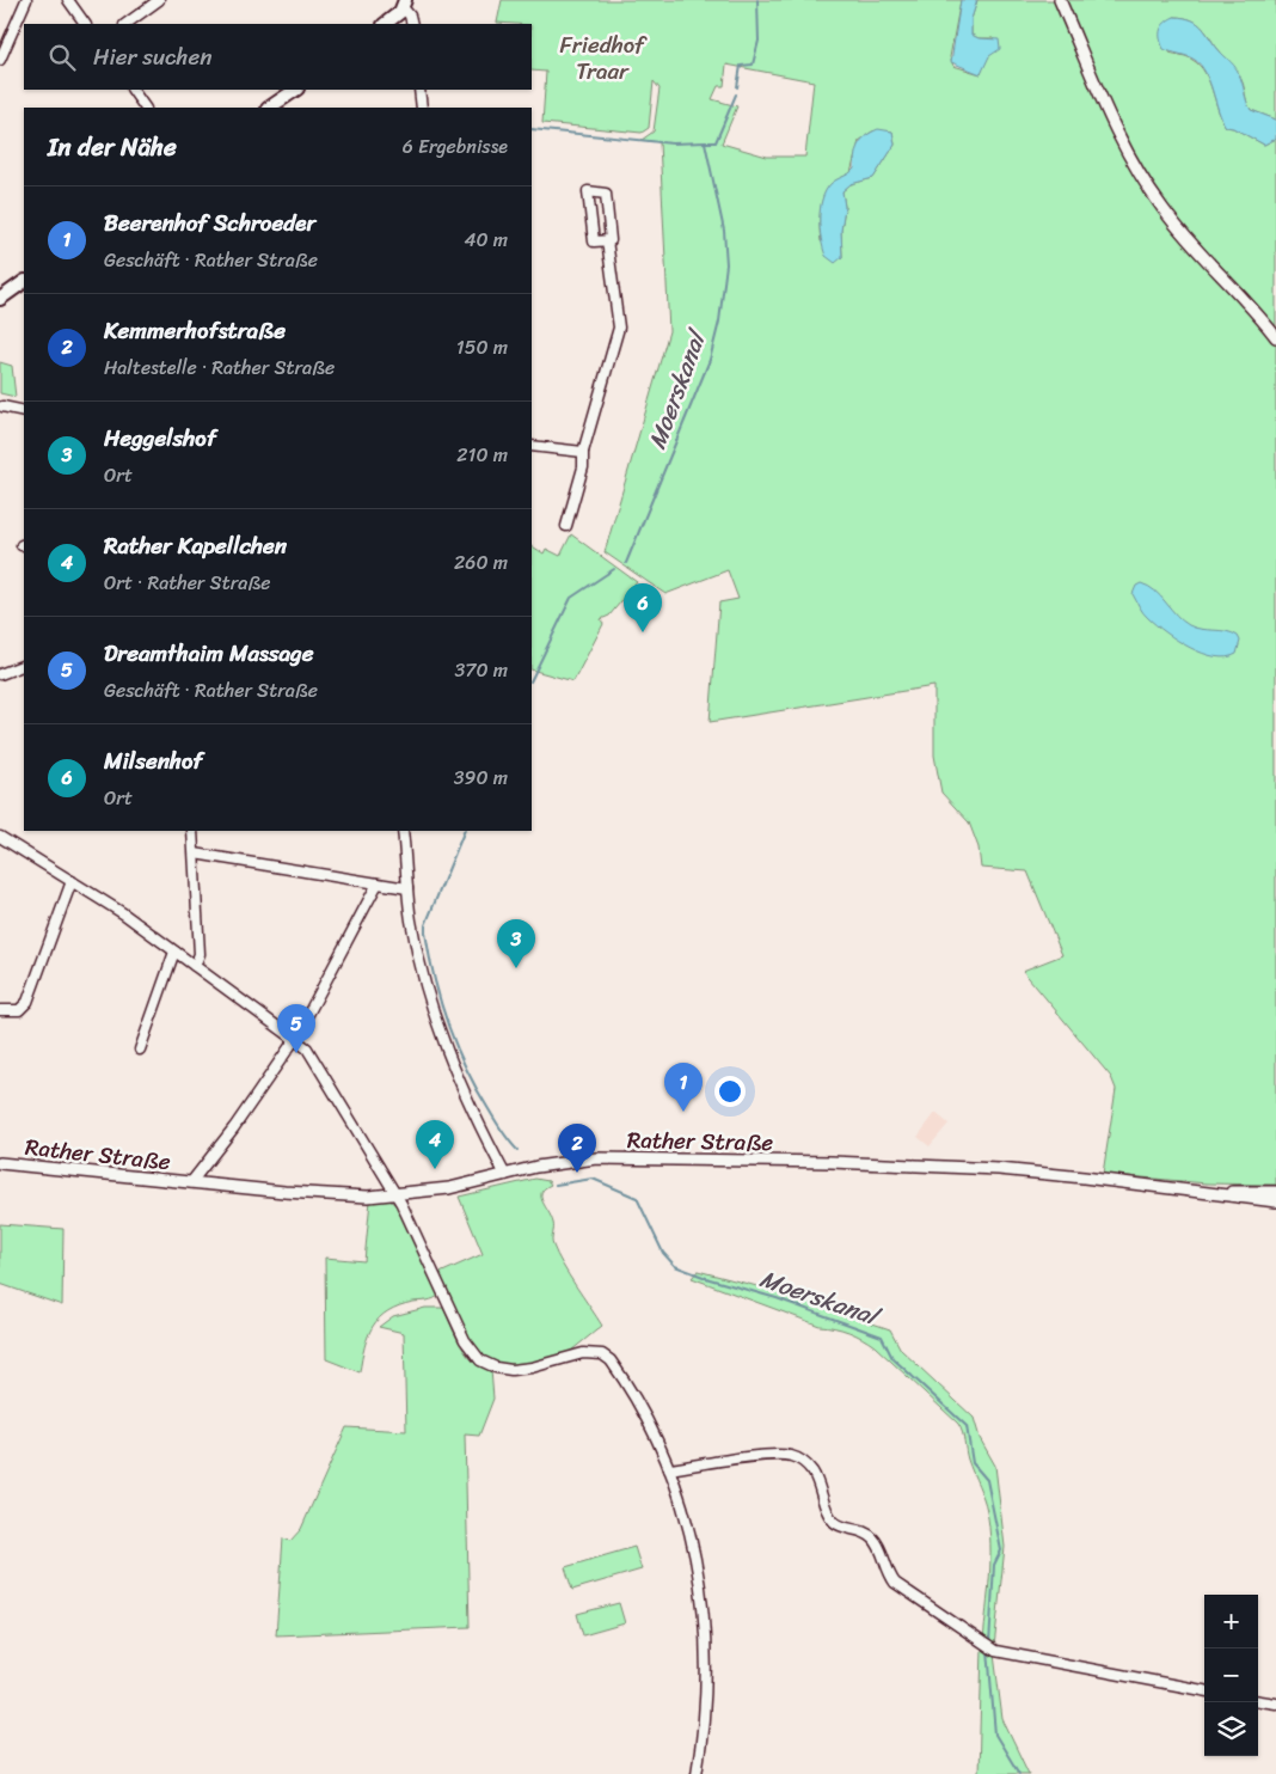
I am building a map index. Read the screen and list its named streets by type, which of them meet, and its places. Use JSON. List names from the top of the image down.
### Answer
{
  "streets": {
    "street": ["Rather Straße"]
  },
  "water": ["Moerskanal"],
  "parks": ["Friedhof Traar"],
  "page": {
    "search": "Hier suchen",
    "heading": ["In der Nähe", "6 Ergebnisse"],
    "list": [
      {
        "mark": "1",
        "name": "Beerenhof Schroeder",
        "note": "Geschäft · Rather Straße",
        "value": "40 m"
      },
      {
        "mark": "2",
        "name": "Kemmerhofstraße",
        "note": "Haltestelle · Rather Straße",
        "value": "150 m"
      },
      {
        "mark": "3",
        "name": "Heggelshof",
        "note": "Ort",
        "value": "210 m"
      },
      {
        "mark": "4",
        "name": "Rather Kapellchen",
        "note": "Ort · Rather Straße",
        "value": "260 m"
      },
      {
        "mark": "5",
        "name": "Dreamthaim Massage",
        "note": "Geschäft · Rather Straße",
        "value": "370 m"
      },
      {
        "mark": "6",
        "name": "Milsenhof",
        "note": "Ort",
        "value": "390 m"
      }
    ],
    "pins": [
      "6",
      "3",
      "5",
      "1",
      "4",
      "2"
    ],
    "map_buttons": ["+", "−"]
  }
}
